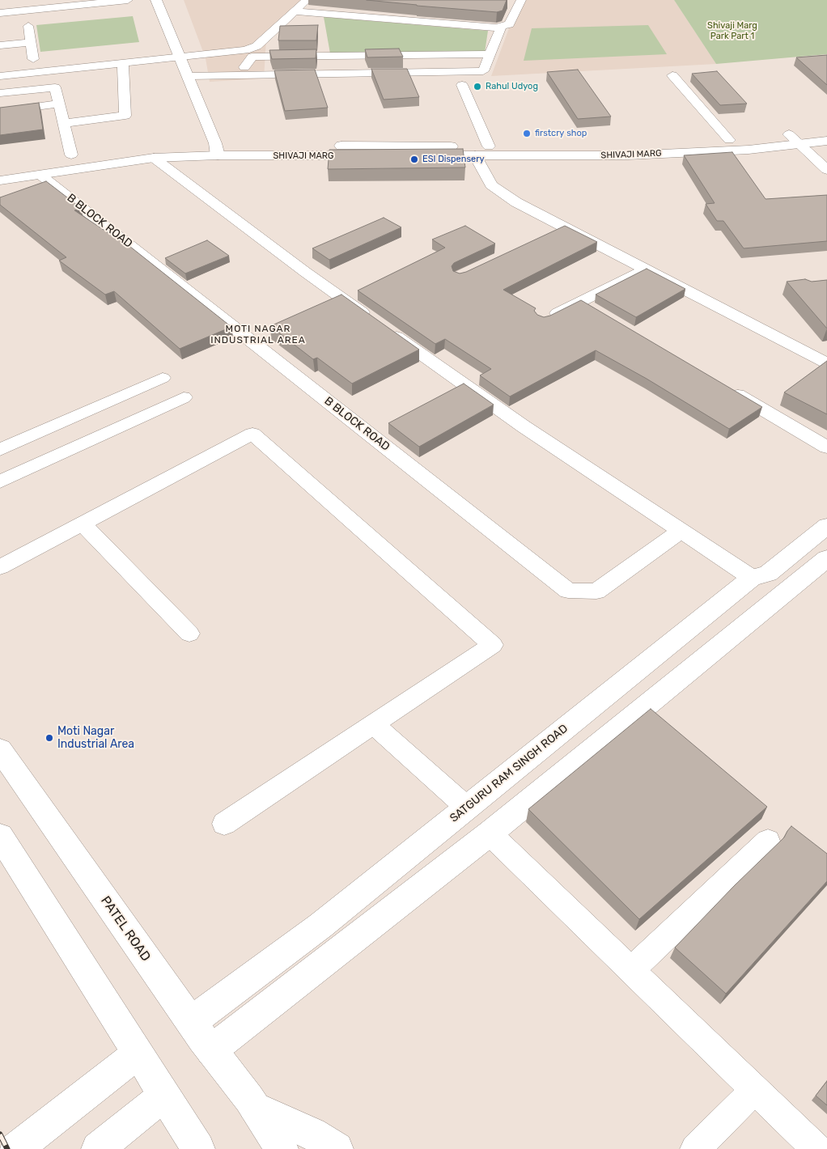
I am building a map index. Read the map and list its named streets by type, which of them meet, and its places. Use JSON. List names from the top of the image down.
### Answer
{
  "streets": {
    "main road": ["SHIVAJI MARG", "SATGURU RAM SINGH ROAD", "PATEL ROAD"],
    "street": ["B BLOCK ROAD"]
  },
  "crossings": [
    ["SHIVAJI MARG", "B BLOCK ROAD"],
    ["SATGURU RAM SINGH ROAD", "PATEL ROAD"]
  ],
  "districts": ["MOTI NAGAR INDUSTRIAL AREA"],
  "parks": ["Shivaji Marg Park Part 1"],
  "places": [
    "Rahul Udyog",
    "firstcry shop",
    "ESI Dispensery",
    "Moti Nagar Industrial Area"
  ]
}
